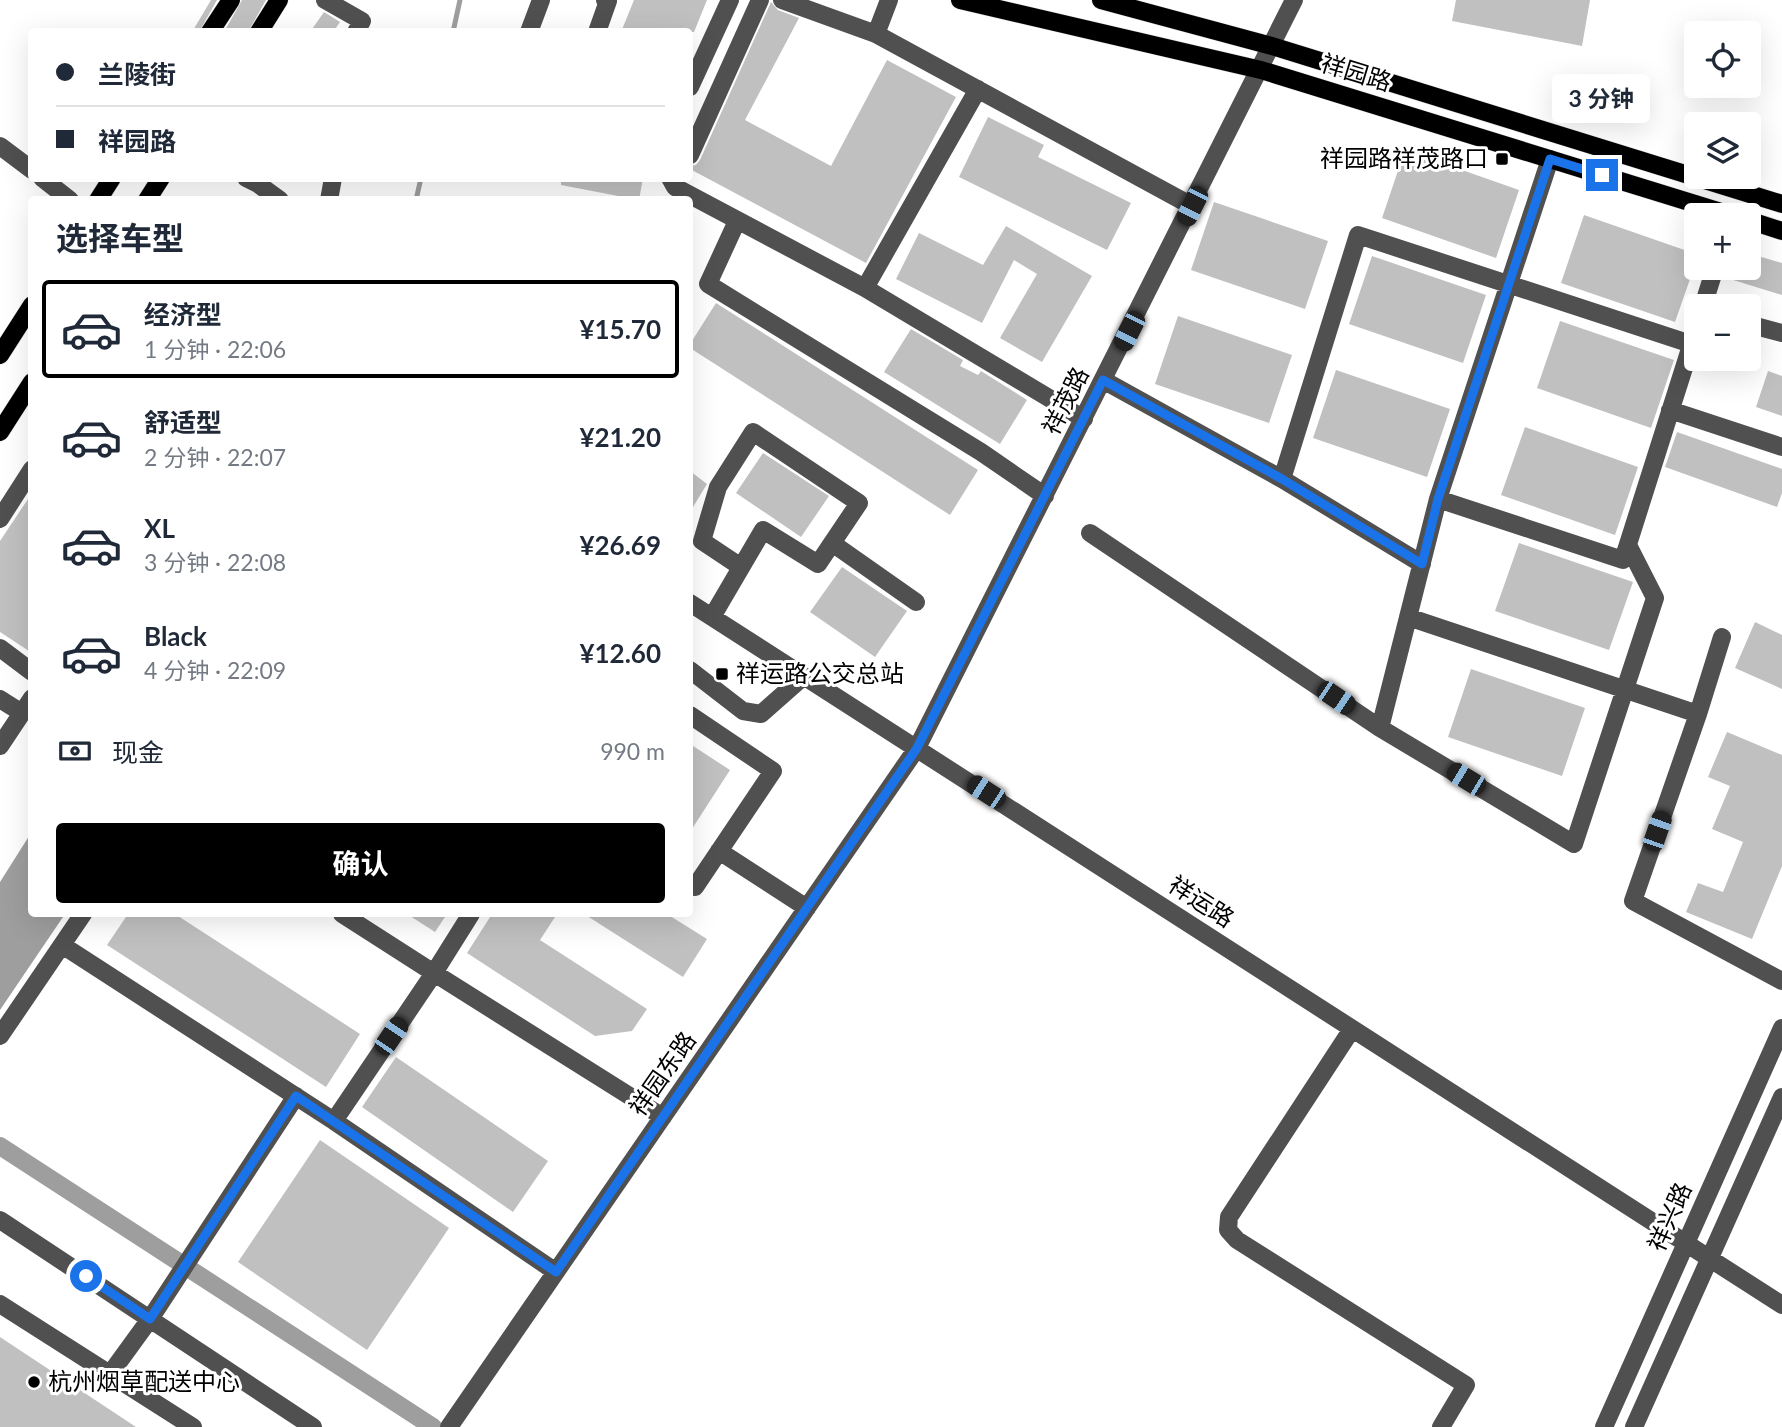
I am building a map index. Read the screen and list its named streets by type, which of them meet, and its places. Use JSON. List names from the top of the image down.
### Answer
{
  "streets": {
    "main road": ["祥园路"],
    "street": [
      "祥茂路",
      "祥运路",
      "祥园东路",
      "祥兴路"
    ]
  },
  "crossings": [
    ["祥园路", "祥茂路"],
    ["祥茂路", "祥运路"],
    ["祥茂路", "祥园东路"],
    ["祥运路", "祥园东路"],
    ["祥运路", "祥兴路"]
  ],
  "places": {
    "transit": ["祥园路祥茂路口", "祥运路公交总站"],
    "other": ["杭州烟草配送中心"]
  },
  "page": {
    "map_buttons": ["+", "−"],
    "banner": ["兰陵街", "祥园路"],
    "bubble": "3 分钟",
    "heading": "选择车型",
    "list": [
      {
        "name": "经济型",
        "note": "1 分钟 · 22:06",
        "value": "¥15.70"
      },
      {
        "name": "舒适型",
        "note": "2 分钟 · 22:07",
        "value": "¥21.20"
      },
      {
        "name": "XL",
        "note": "3 分钟 · 22:08",
        "value": "¥26.69"
      },
      {
        "name": "Black",
        "note": "4 分钟 · 22:09",
        "value": "¥12.60"
      }
    ],
    "pay": ["现金", "990 m"],
    "buttons": "确认"
  }
}
